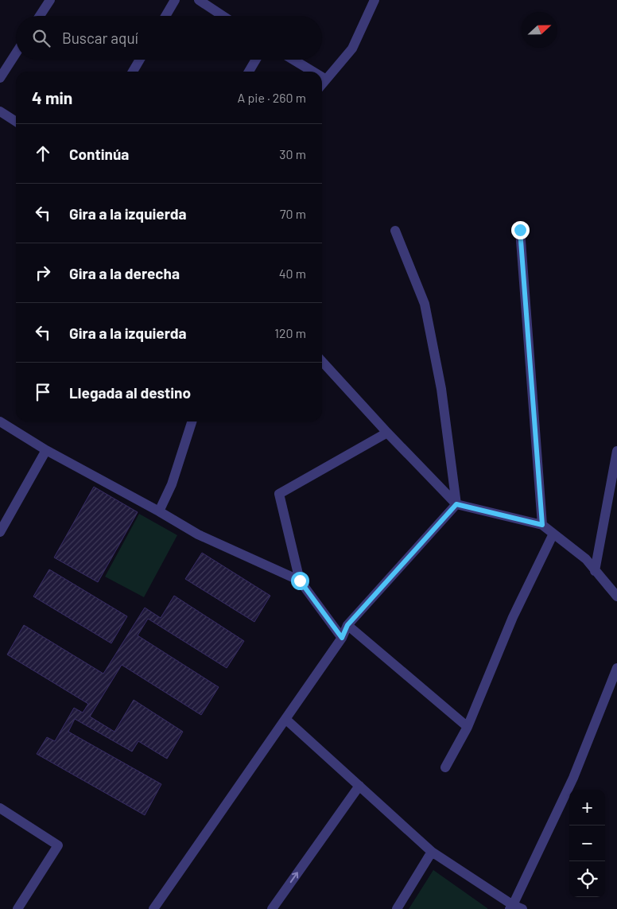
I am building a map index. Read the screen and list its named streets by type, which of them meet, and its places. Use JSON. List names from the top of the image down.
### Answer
{
  "north": "right",
  "page": {
    "search": "Buscar aquí",
    "heading": ["4 min", "A pie · 260 m"],
    "list": [
      ["Continúa", "30 m"],
      ["Gira a la izquierda", "70 m"],
      ["Gira a la derecha", "40 m"],
      ["Gira a la izquierda", "120 m"],
      "Llegada al destino"
    ],
    "map_buttons": ["+", "−"]
  }
}
